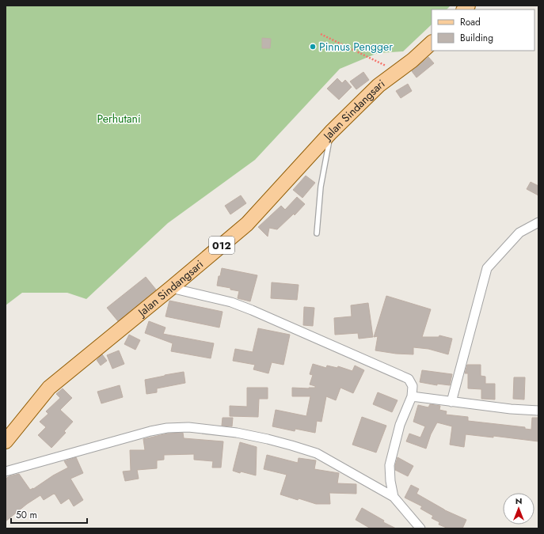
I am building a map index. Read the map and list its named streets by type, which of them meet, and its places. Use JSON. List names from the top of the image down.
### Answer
{
  "streets": {
    "main road": ["Jalan Sindangsari", "012"]
  },
  "parks": ["Perhutani"],
  "places": ["Pinnus Pengger"],
  "legend": ["Road", "Building"],
  "scale_bar": "50 m",
  "north": "top"
}
